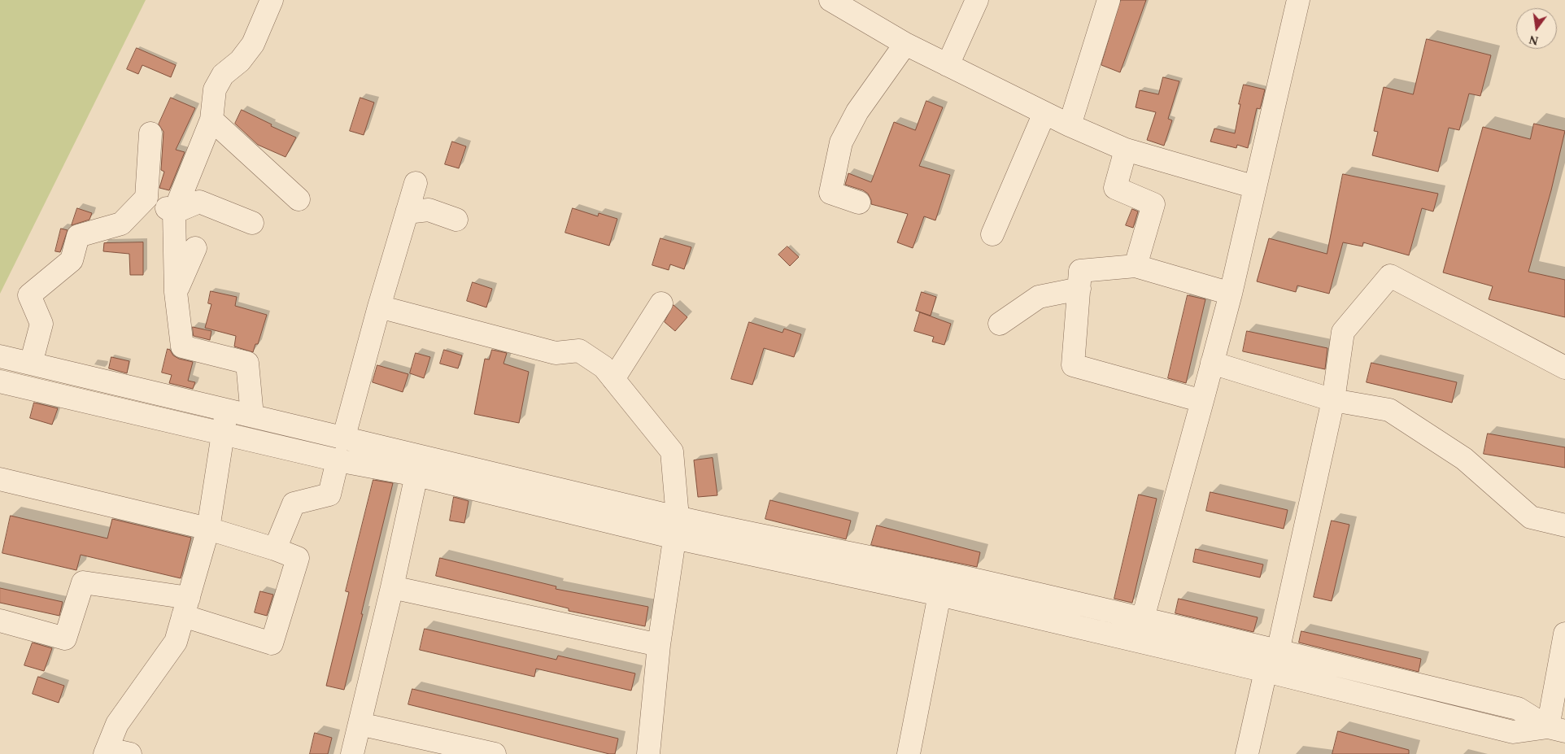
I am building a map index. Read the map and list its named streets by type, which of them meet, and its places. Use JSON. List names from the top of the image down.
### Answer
{
  "north": "bottom"
}
